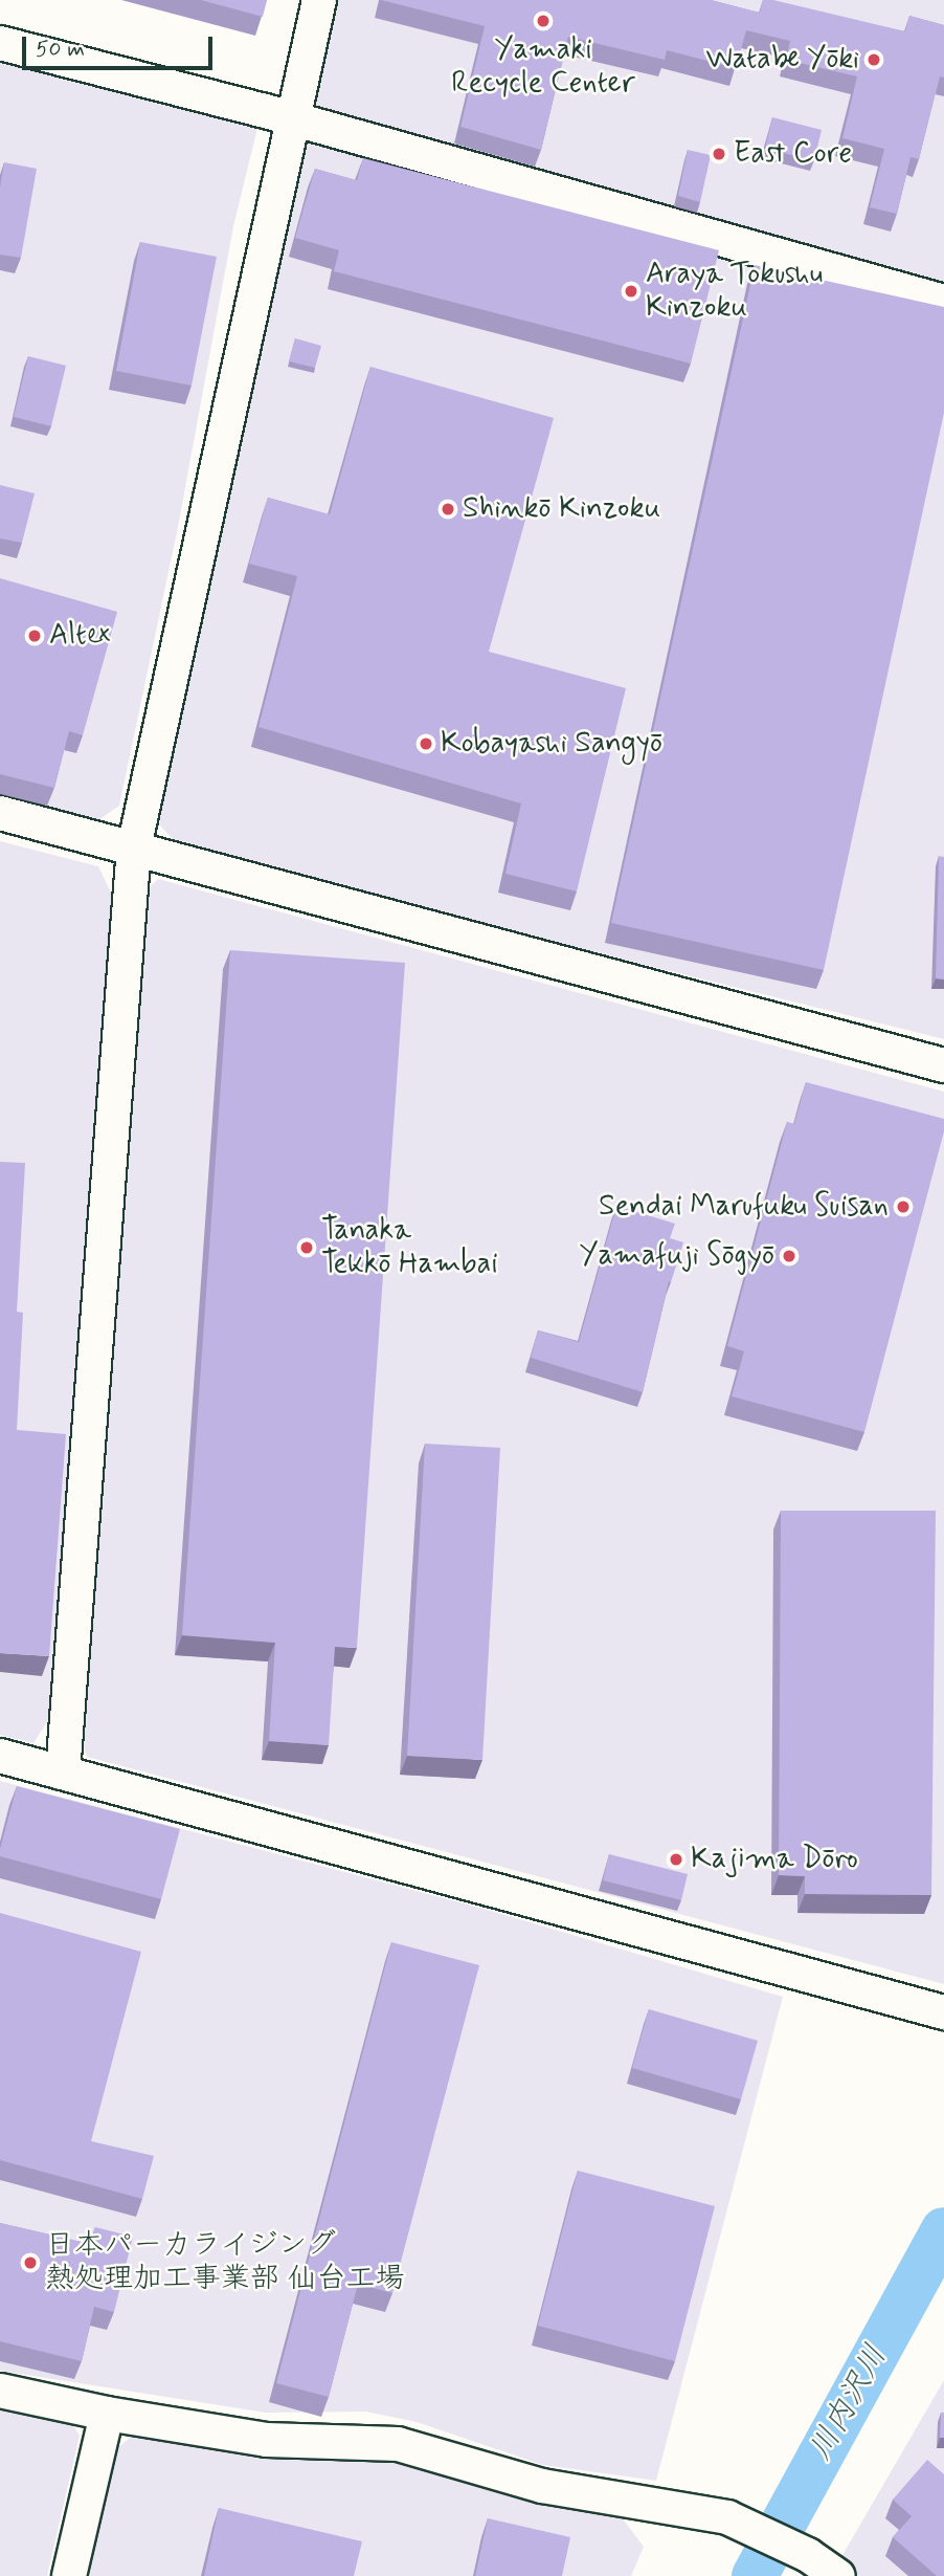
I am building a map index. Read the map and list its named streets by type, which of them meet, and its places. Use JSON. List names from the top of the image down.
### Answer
{
  "water": ["川内沢川"],
  "places": [
    "Yamaki Recycle Center",
    "Watabe Yōki",
    "East Core",
    "Araya Tokushu Kinzoku",
    "Shinkō Kinzoku",
    "Altex",
    "Kobayashi Sangyō",
    "Sendai Marufuku Suisan",
    "Tanaka Tekkō Hambai",
    "Yamafuji Sōgyō",
    "Kajima Dōro",
    "日本パーカライジング 熱処理加工事業部 仙台工場"
  ],
  "scale_bar": "50 m"
}
